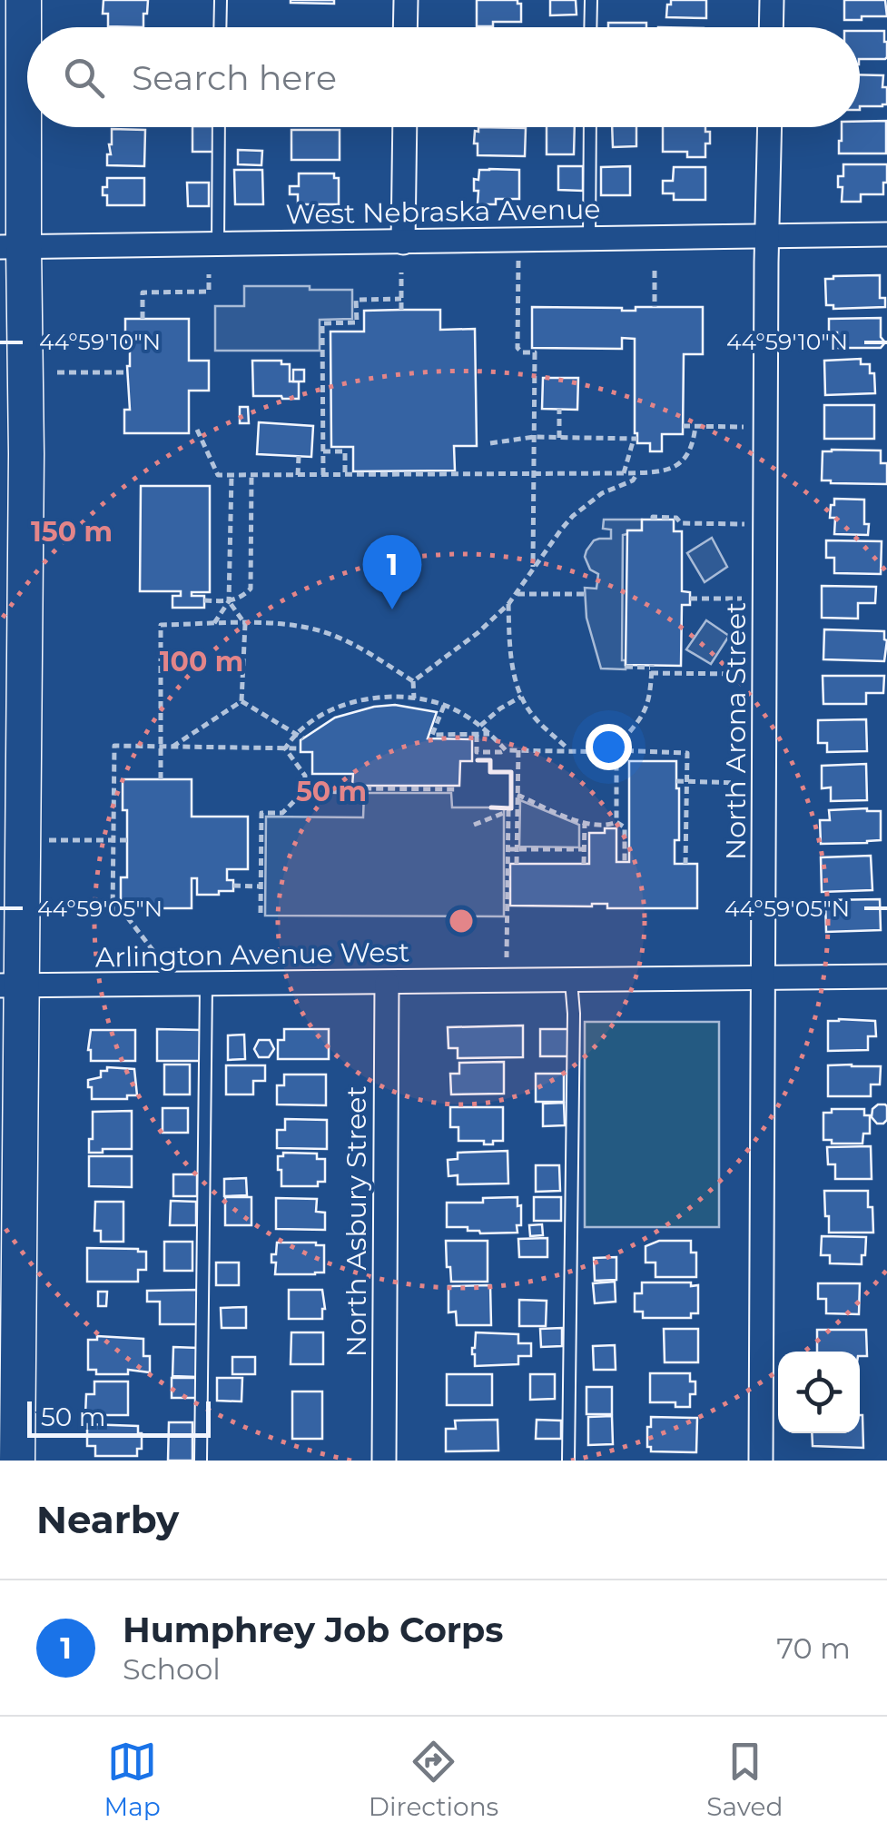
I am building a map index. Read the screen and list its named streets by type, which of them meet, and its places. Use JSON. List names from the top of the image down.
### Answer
{
  "streets": {
    "street": [
      "West Nebraska Avenue",
      "North Arona Street",
      "Arlington Avenue West",
      "North Asbury Street"
    ]
  },
  "crossings": [
    ["West Nebraska Avenue", "North Arona Street"],
    ["North Arona Street", "Arlington Avenue West"],
    ["Arlington Avenue West", "North Asbury Street"]
  ],
  "scale_bar": "50 m",
  "page": {
    "search": "Search here",
    "pins": "1",
    "scale": "50 m",
    "heading": "Nearby",
    "list": [
      {
        "mark": "1",
        "name": "Humphrey Job Corps",
        "note": "School",
        "value": "70 m"
      }
    ],
    "nav": ["Map", "Directions", "Saved"]
  },
  "coordinates": ["44°59'10\"N", "44°59'05\"N"],
  "rings": ["150 m", "100 m", "50 m"]
}
